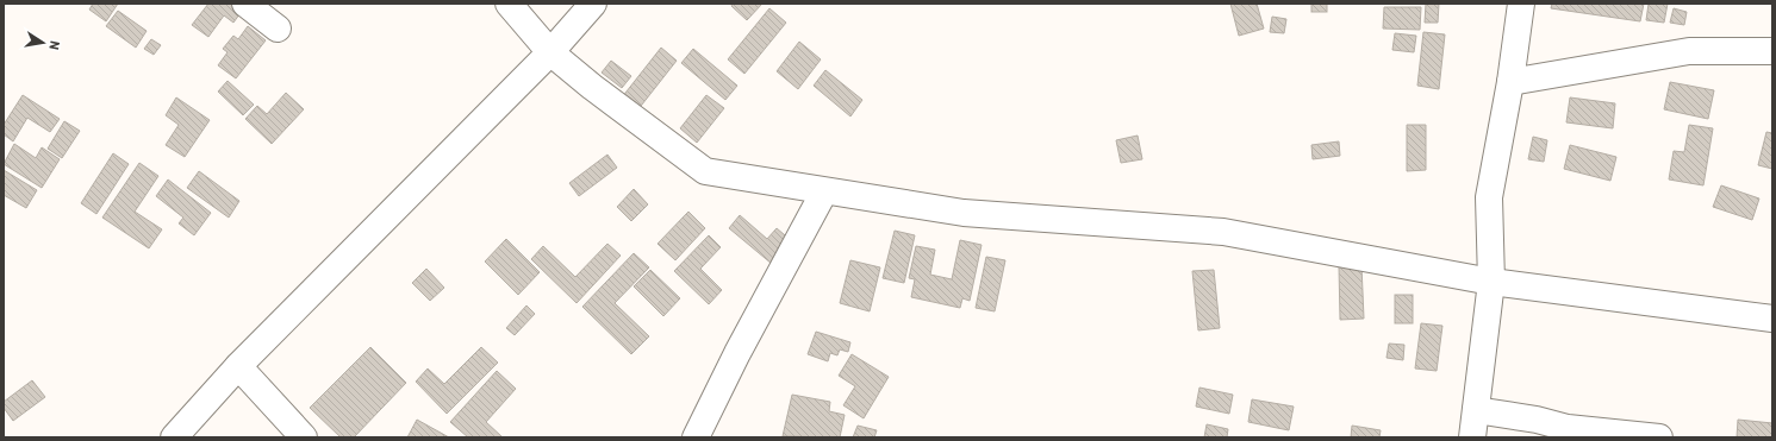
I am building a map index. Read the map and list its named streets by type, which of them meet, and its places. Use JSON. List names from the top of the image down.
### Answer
{
  "north": "right"
}
